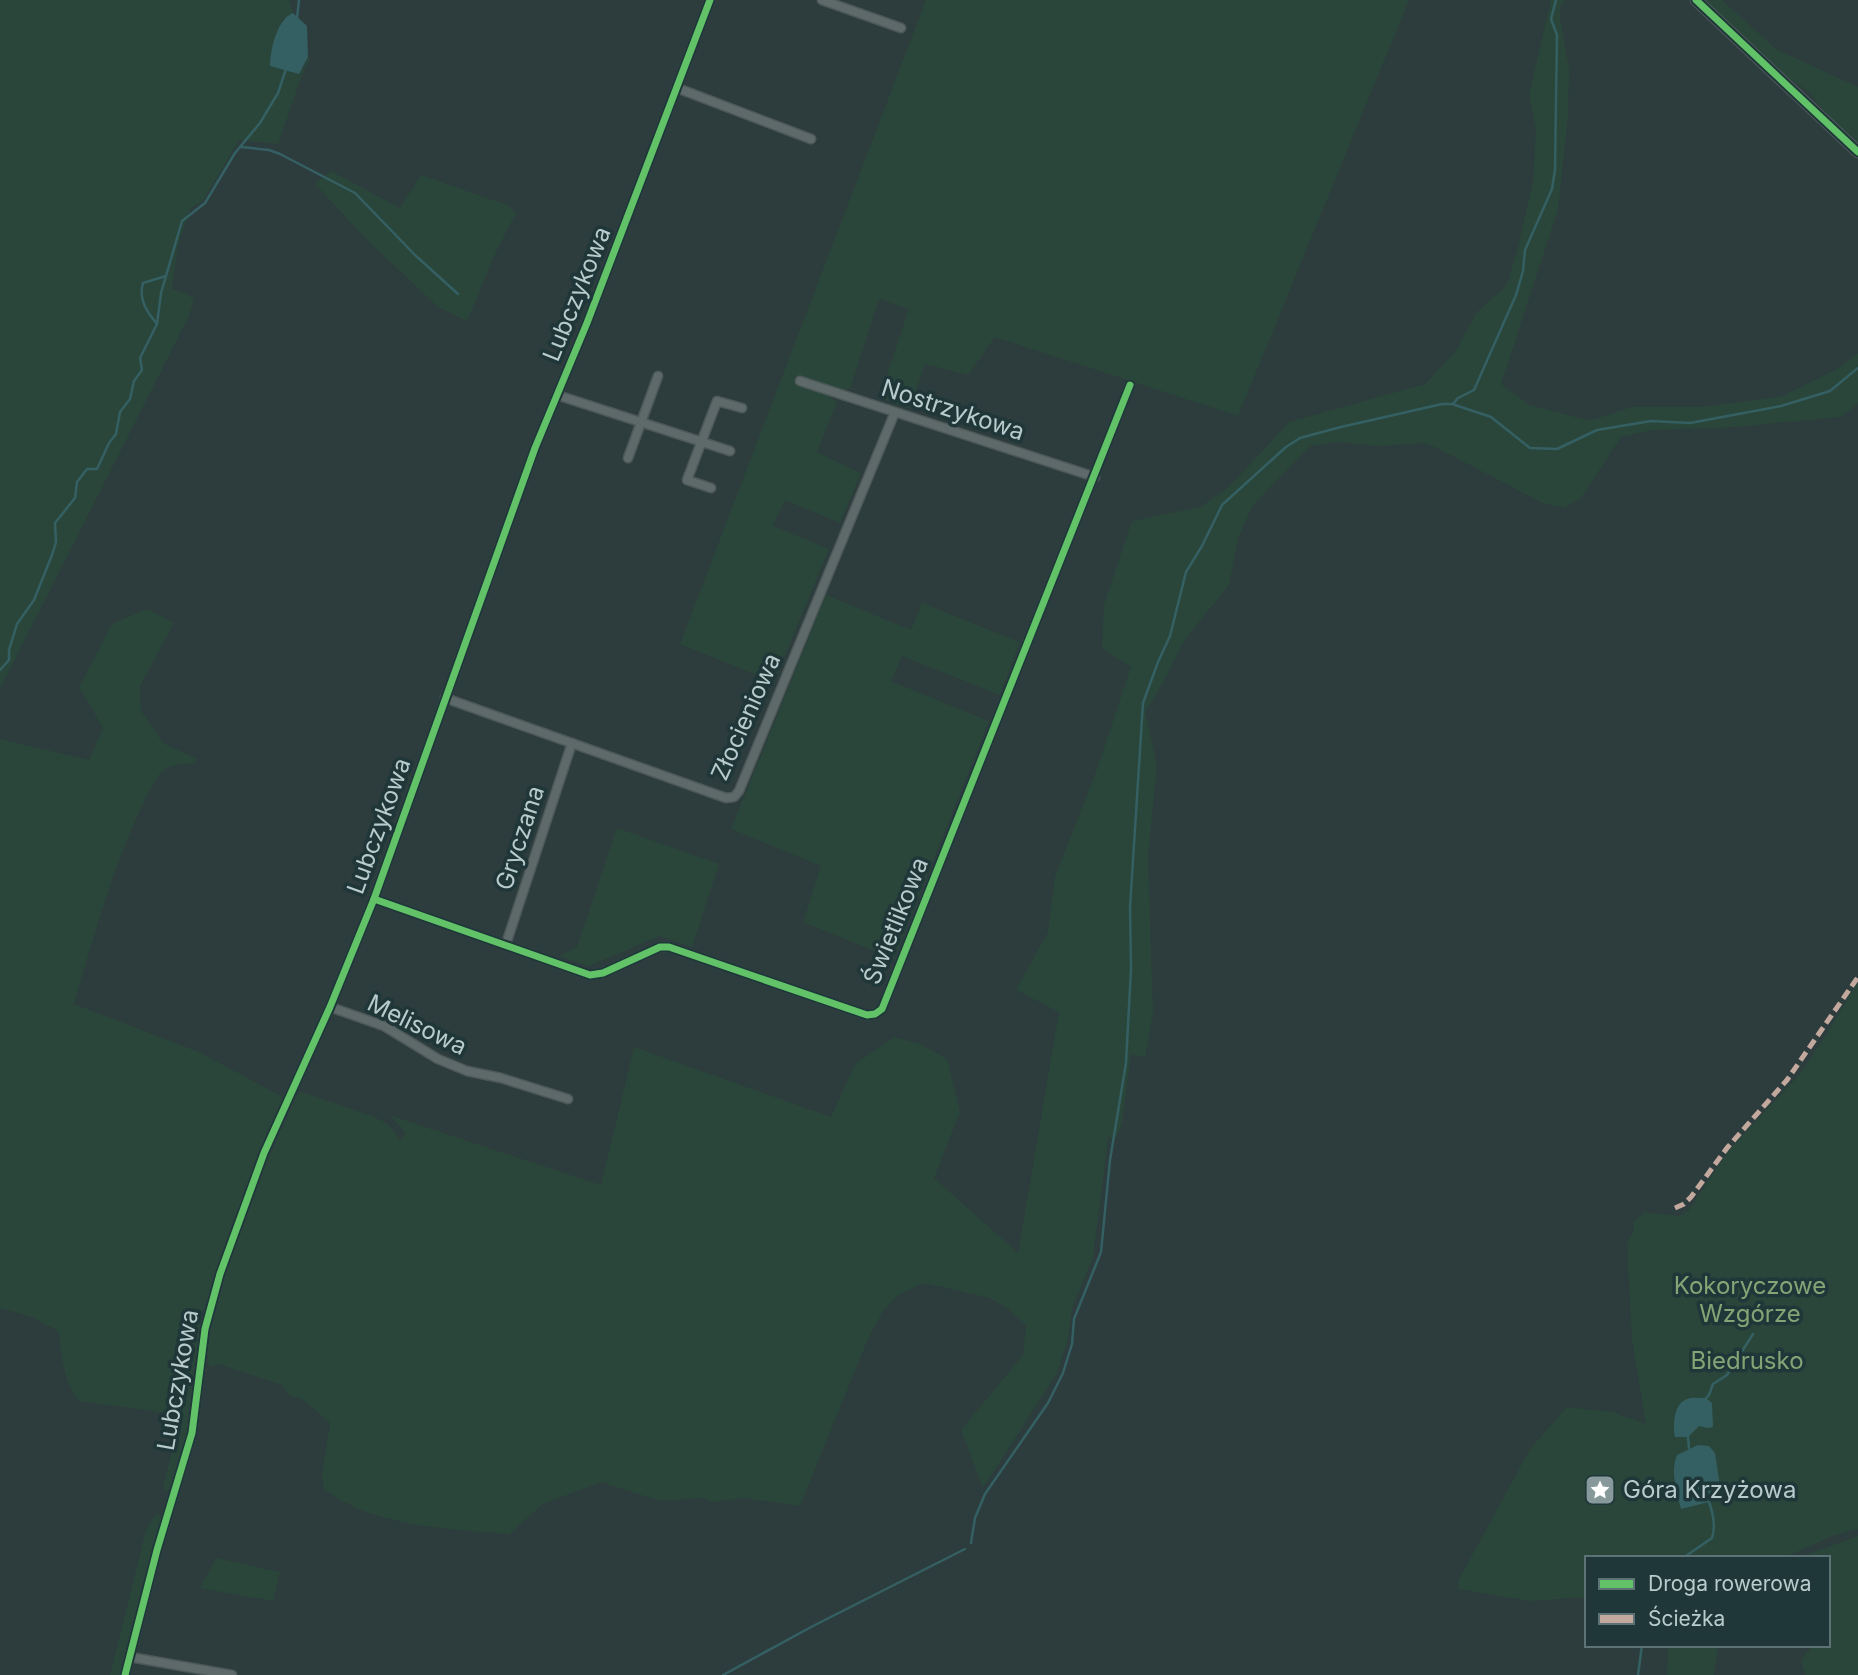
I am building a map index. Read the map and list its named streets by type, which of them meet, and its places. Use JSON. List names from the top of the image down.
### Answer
{
  "streets": {
    "street": [
      "Lubczykowa",
      "Nostrzykowa",
      "Złocieniowa",
      "Gryczana",
      "Świetlikowa",
      "Melisowa"
    ]
  },
  "crossings": [
    ["Lubczykowa", "Złocieniowa"],
    ["Lubczykowa", "Świetlikowa"],
    ["Lubczykowa", "Melisowa"],
    ["Nostrzykowa", "Złocieniowa"],
    ["Nostrzykowa", "Świetlikowa"],
    ["Złocieniowa", "Gryczana"],
    ["Gryczana", "Świetlikowa"]
  ],
  "parks": ["Kokoryczowe Wzgórze", "Biedrusko"],
  "places": {
    "place": ["Góra Krzyżowa"]
  },
  "legend": ["Droga rowerowa", "Ścieżka"]
}
